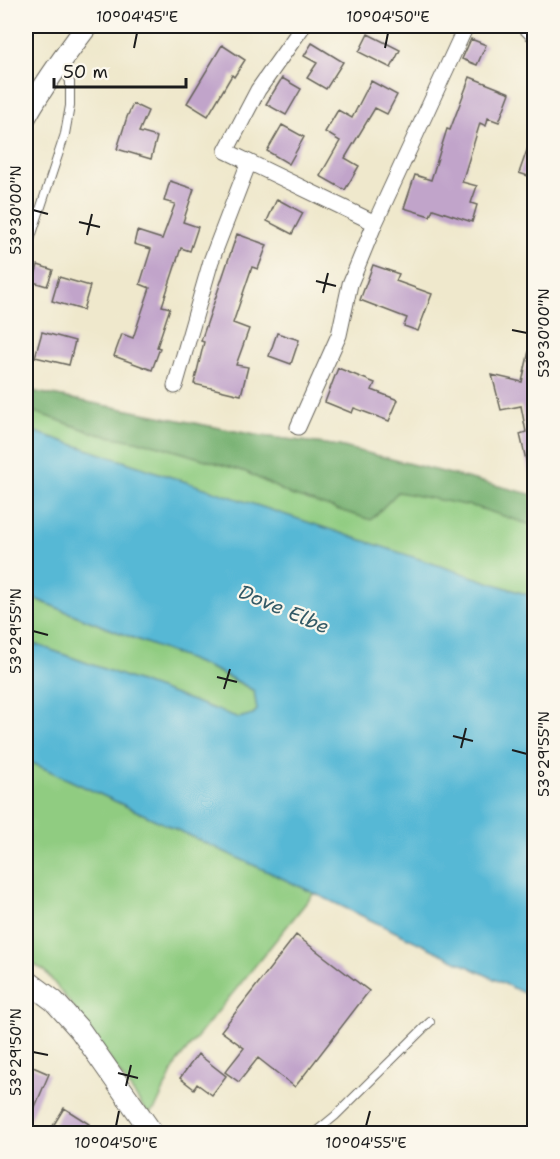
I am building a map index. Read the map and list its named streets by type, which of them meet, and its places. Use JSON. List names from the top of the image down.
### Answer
{
  "water": ["Dove Elbe"],
  "scale_bar": "50 m",
  "coordinates": [
    "10°04'45\"E",
    "10°04'50\"E",
    "53°30'00\"N",
    "53°29'55\"N",
    "53°29'50\"N",
    "10°04'55\"E"
  ]
}
